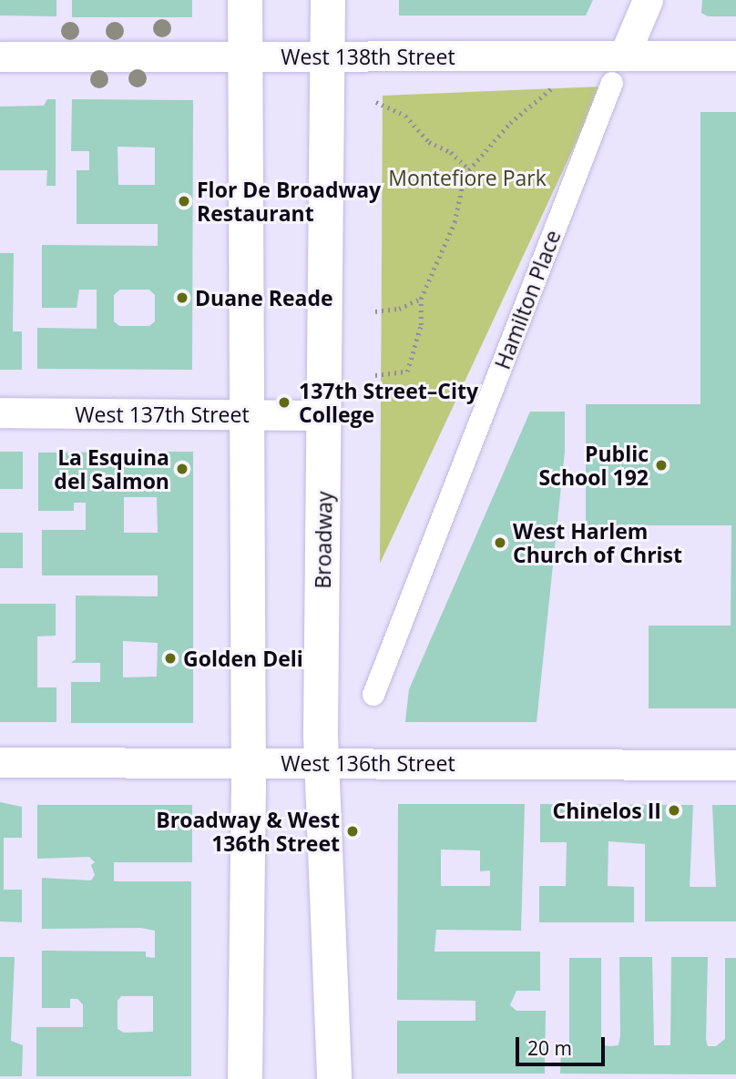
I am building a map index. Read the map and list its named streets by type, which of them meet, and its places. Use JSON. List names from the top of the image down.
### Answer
{
  "streets": {
    "main road": ["Broadway"],
    "street": [
      "West 138th Street",
      "Hamilton Place",
      "West 137th Street",
      "West 136th Street"
    ]
  },
  "crossings": [
    ["West 138th Street", "Hamilton Place"],
    ["West 138th Street", "Broadway"],
    ["West 137th Street", "Broadway"],
    ["Broadway", "West 136th Street"]
  ],
  "parks": ["Montefiore Park"],
  "places": [
    "Flor De Broadway Restaurant",
    "Duane Reade",
    "137th Street–City College",
    "Public School 192",
    "La Esquina del Salmon",
    "West Harlem Church of Christ",
    "Golden Deli",
    "Chinelos II",
    "Broadway & West 136th Street"
  ],
  "scale_bar": "20 m"
}
